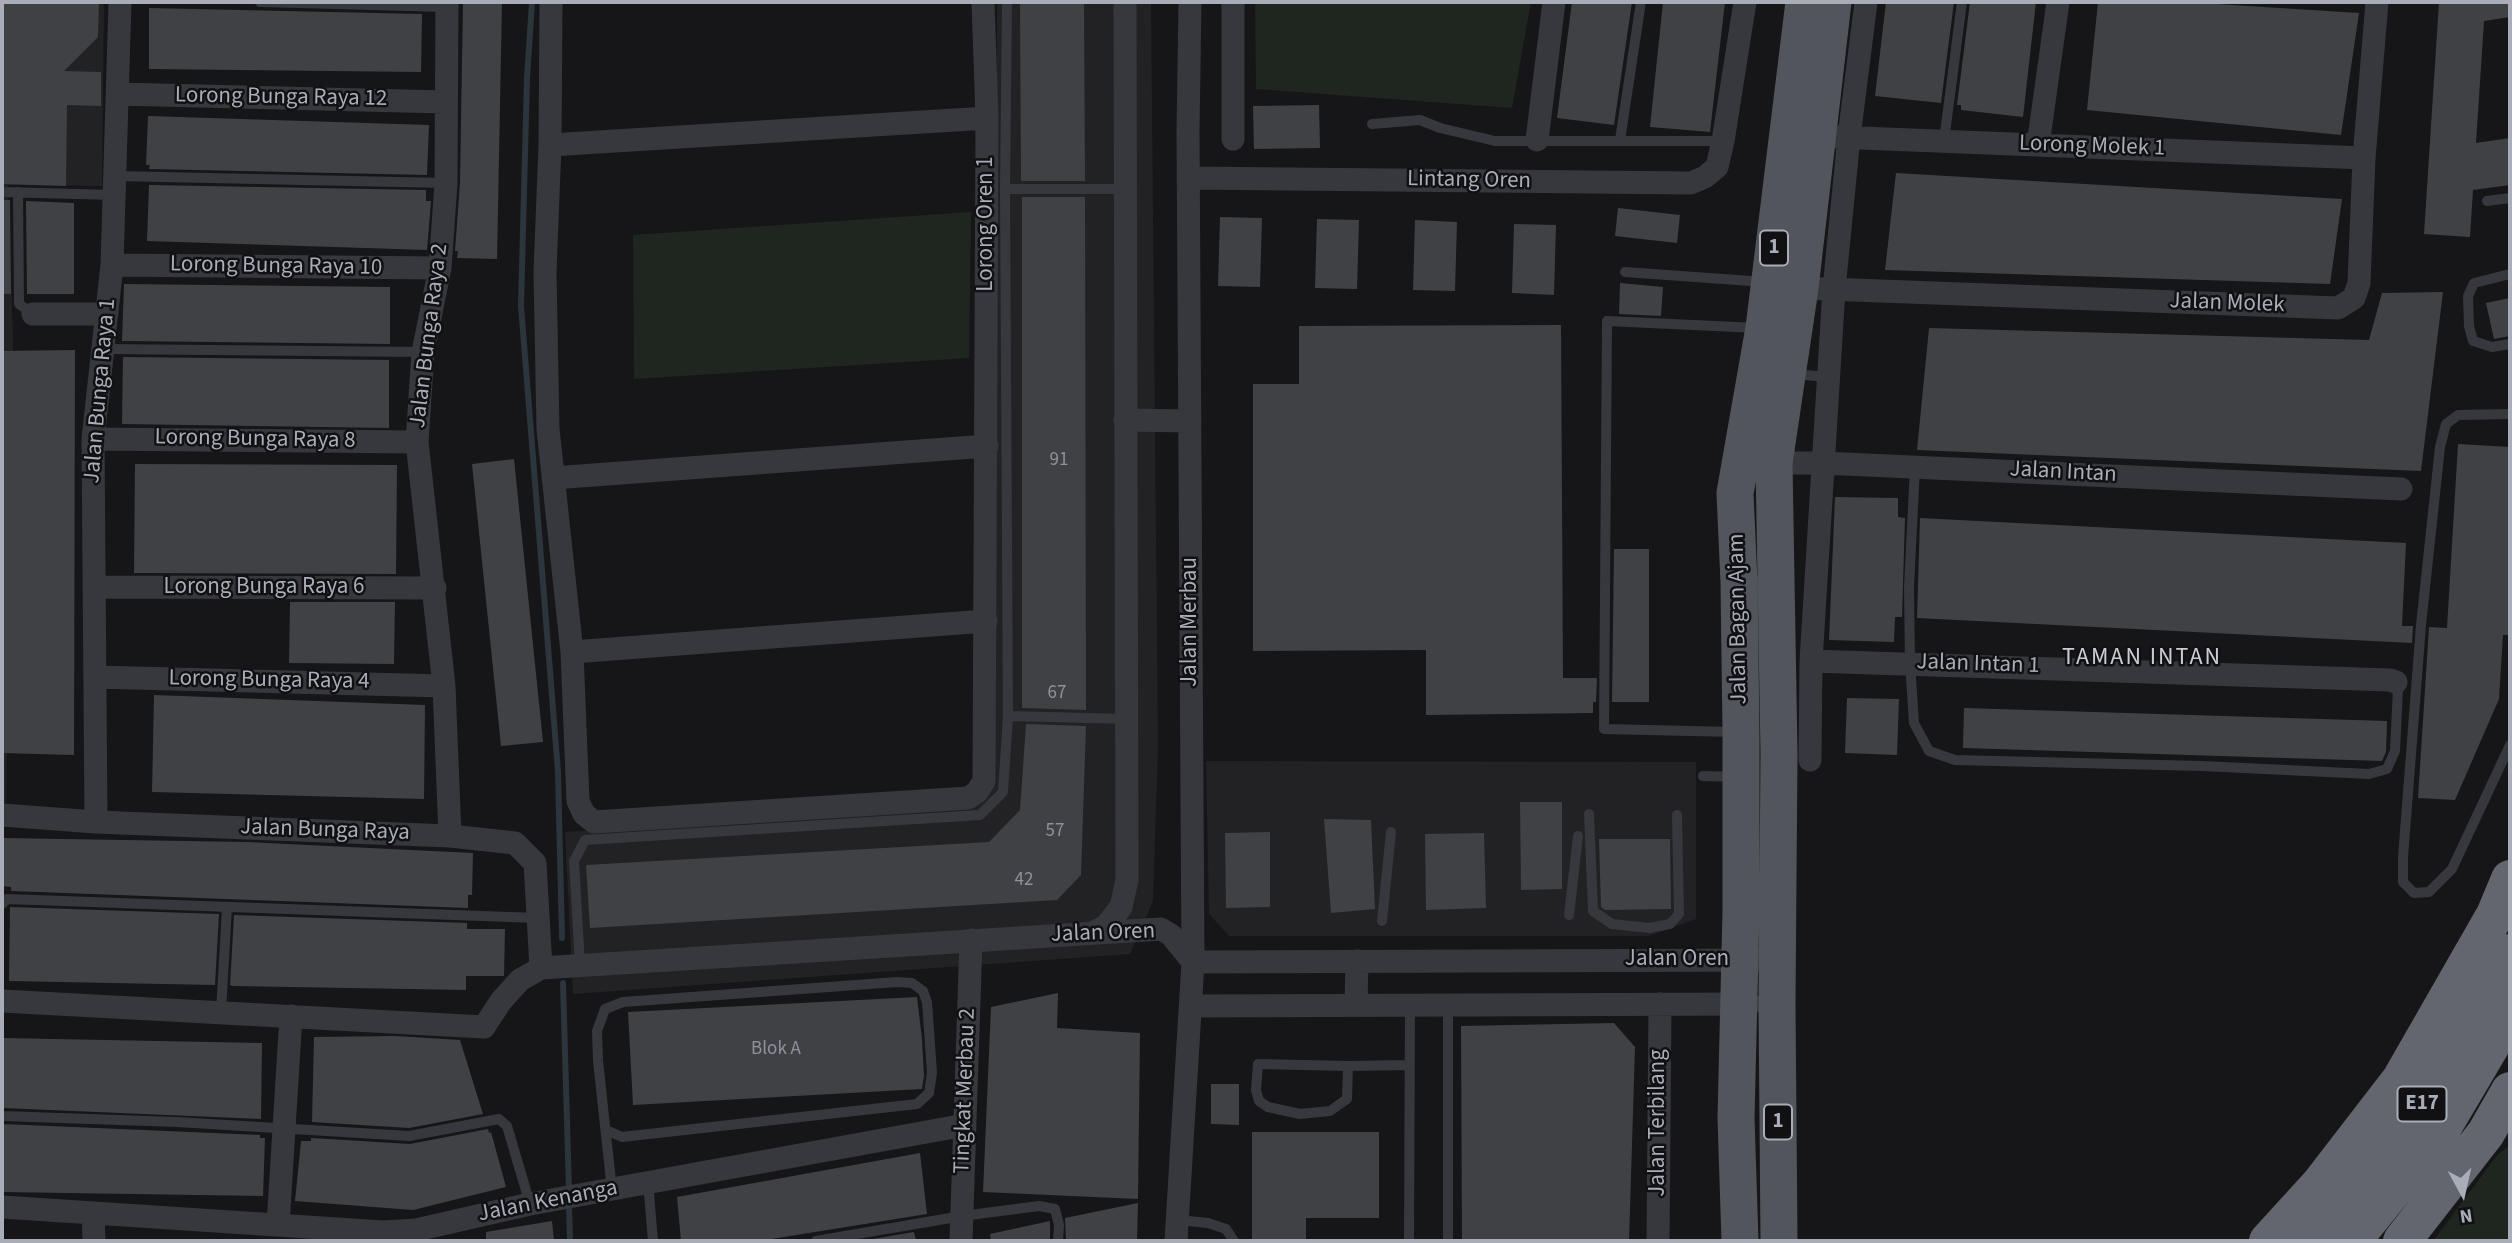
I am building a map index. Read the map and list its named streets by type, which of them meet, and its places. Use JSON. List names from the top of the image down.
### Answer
{
  "streets": {
    "highway": ["E17"],
    "main road": ["1", "Jalan Bagan Ajam"],
    "street": [
      "Lorong Bunga Raya 12",
      "Lorong Molek 1",
      "Lintang Oren",
      "Lorong Oren 1",
      "Lorong Bunga Raya 10",
      "Jalan Molek",
      "Jalan Bunga Raya 2",
      "Jalan Bunga Raya 1",
      "Lorong Bunga Raya 8",
      "Jalan Intan",
      "Lorong Bunga Raya 6",
      "Jalan Merbau",
      "Jalan Intan 1",
      "Lorong Bunga Raya 4",
      "Jalan Bunga Raya",
      "Jalan Oren",
      "Tingkat Merbau 2",
      "Jalan Terbilang",
      "Jalan Kenanga"
    ]
  },
  "crossings": [
    ["Lorong Bunga Raya 12", "Jalan Bunga Raya 2"],
    ["Lorong Bunga Raya 12", "Jalan Bunga Raya 1"],
    ["Lorong Molek 1", "Jalan Molek"],
    ["Lorong Molek 1", "Jalan Bagan Ajam"],
    ["Lintang Oren", "Jalan Merbau"],
    ["Lorong Bunga Raya 10", "Jalan Bunga Raya 2"],
    ["Lorong Bunga Raya 10", "Jalan Bunga Raya 1"],
    ["Jalan Molek", "Jalan Bagan Ajam"],
    ["Jalan Bunga Raya 2", "Lorong Bunga Raya 8"],
    ["Jalan Bunga Raya 2", "Lorong Bunga Raya 6"],
    ["Jalan Bunga Raya 2", "Lorong Bunga Raya 4"],
    ["Jalan Bunga Raya 2", "Jalan Bunga Raya"],
    ["Jalan Bunga Raya 1", "Lorong Bunga Raya 8"],
    ["Jalan Bunga Raya 1", "Lorong Bunga Raya 6"],
    ["Jalan Bunga Raya 1", "Lorong Bunga Raya 4"],
    ["Jalan Bunga Raya 1", "Jalan Bunga Raya"],
    ["Jalan Intan", "Jalan Bagan Ajam"],
    ["Jalan Bagan Ajam", "Jalan Oren"],
    ["Jalan Merbau", "Jalan Oren"],
    ["Jalan Bunga Raya", "Jalan Oren"],
    ["Jalan Oren", "Tingkat Merbau 2"],
    ["Jalan Oren", "Jalan Terbilang"],
    ["Tingkat Merbau 2", "Jalan Kenanga"]
  ],
  "districts": ["TAMAN INTAN"],
  "house_numbers": [
    "91",
    "67",
    "57",
    "42",
    "Blok A"
  ],
  "north": "bottom"
}
